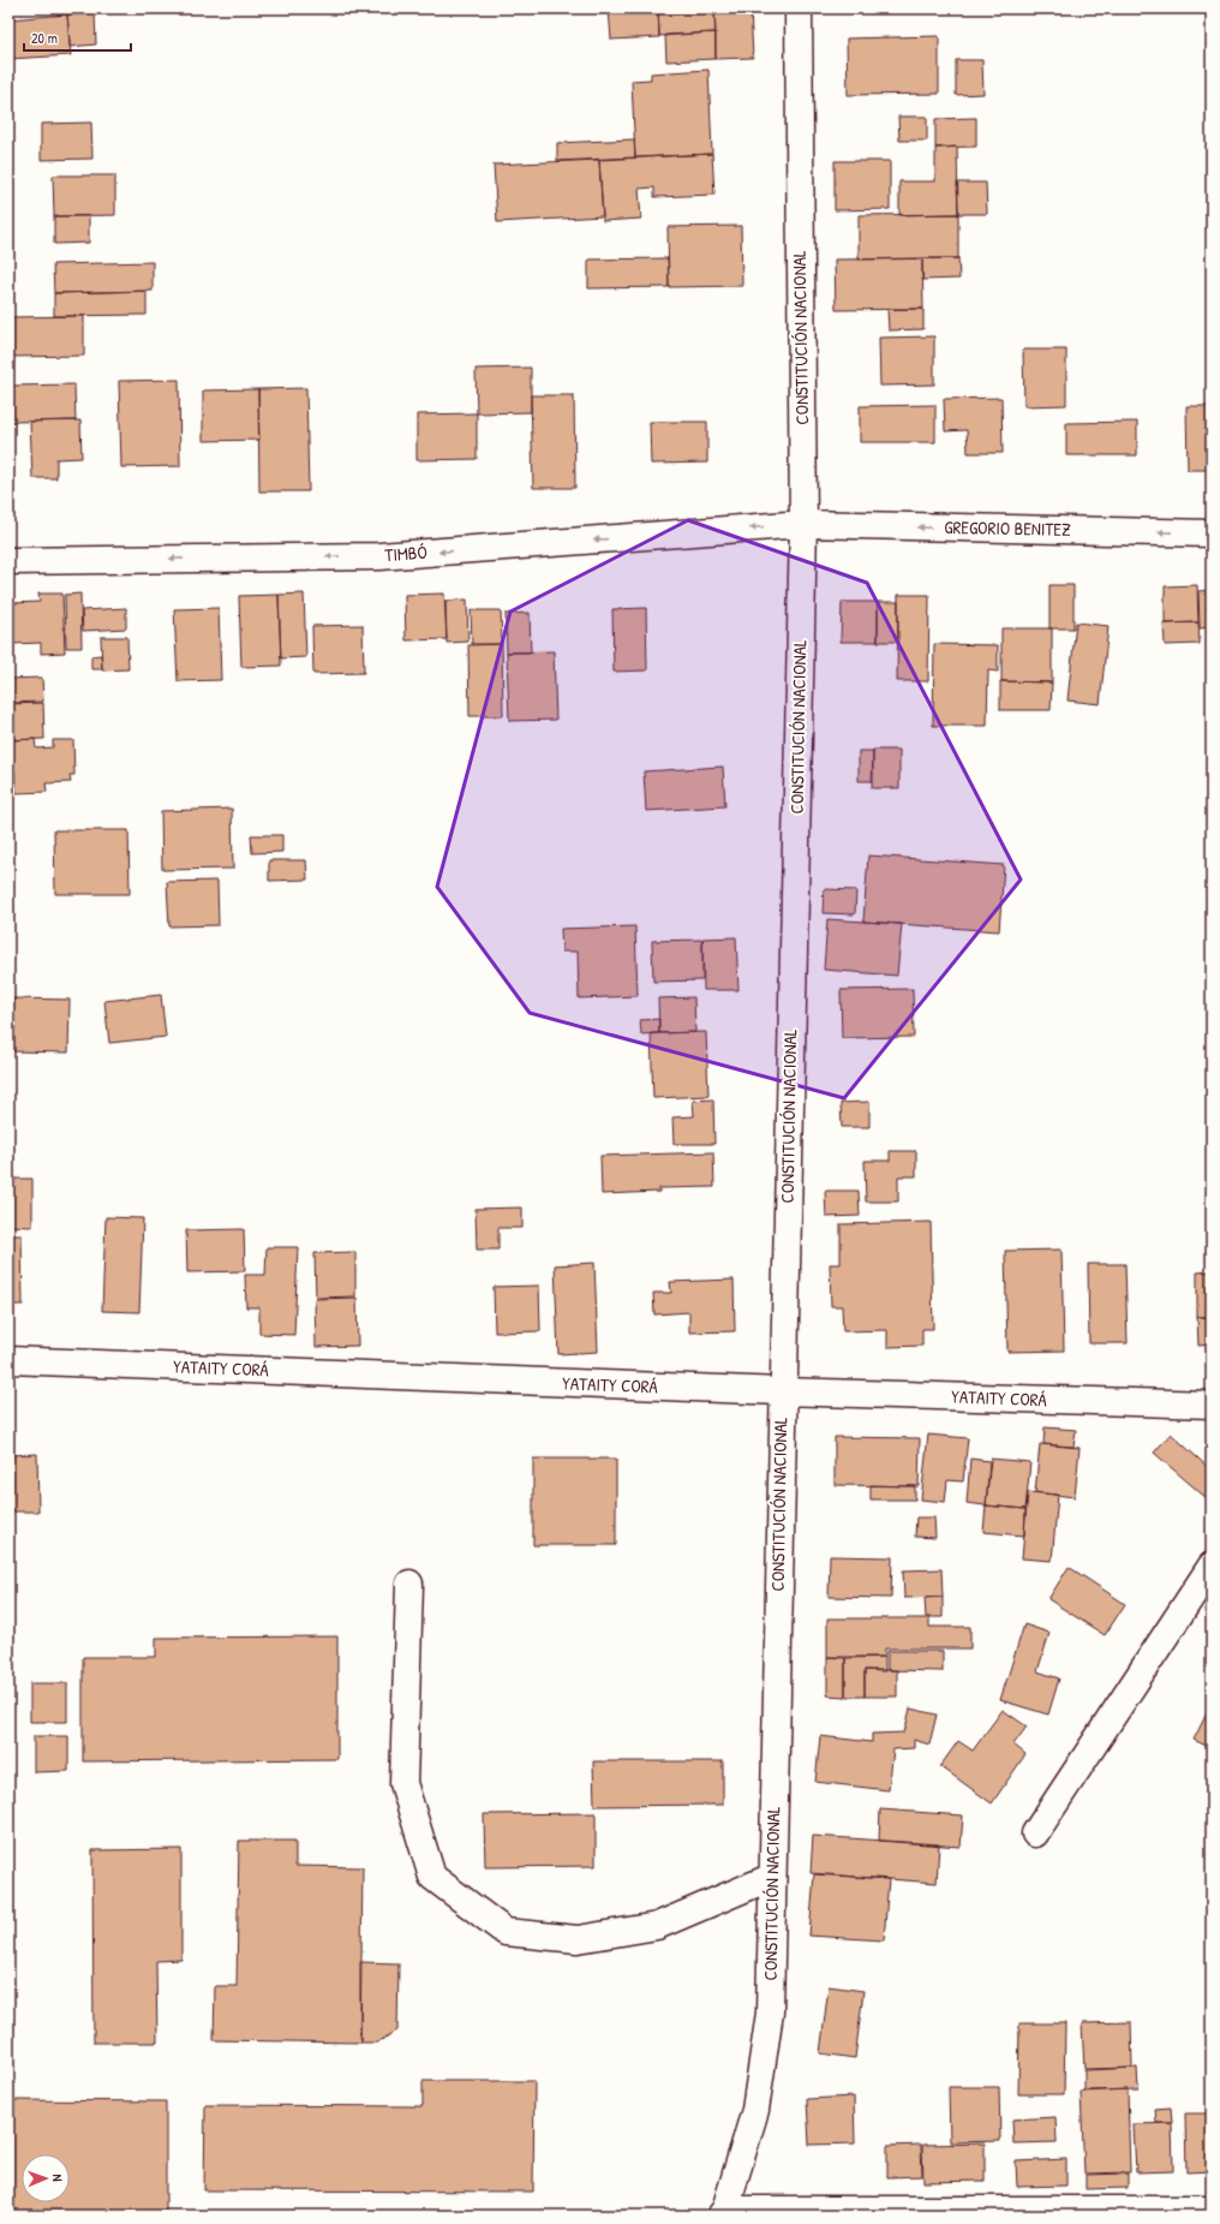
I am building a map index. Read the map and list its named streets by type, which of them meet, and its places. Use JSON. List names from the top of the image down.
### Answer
{
  "streets": {
    "street": [
      "CONSTITUCIÓN NACIONAL",
      "GREGORIO BENITEZ",
      "TIMBÓ",
      "YATAITY CORÁ"
    ]
  },
  "crossings": [
    ["CONSTITUCIÓN NACIONAL", "GREGORIO BENITEZ"],
    ["CONSTITUCIÓN NACIONAL", "TIMBÓ"],
    ["CONSTITUCIÓN NACIONAL", "YATAITY CORÁ"],
    ["GREGORIO BENITEZ", "TIMBÓ"]
  ],
  "one_way": ["GREGORIO BENITEZ", "TIMBÓ"],
  "scale_bar": "20 m",
  "north": "right"
}
